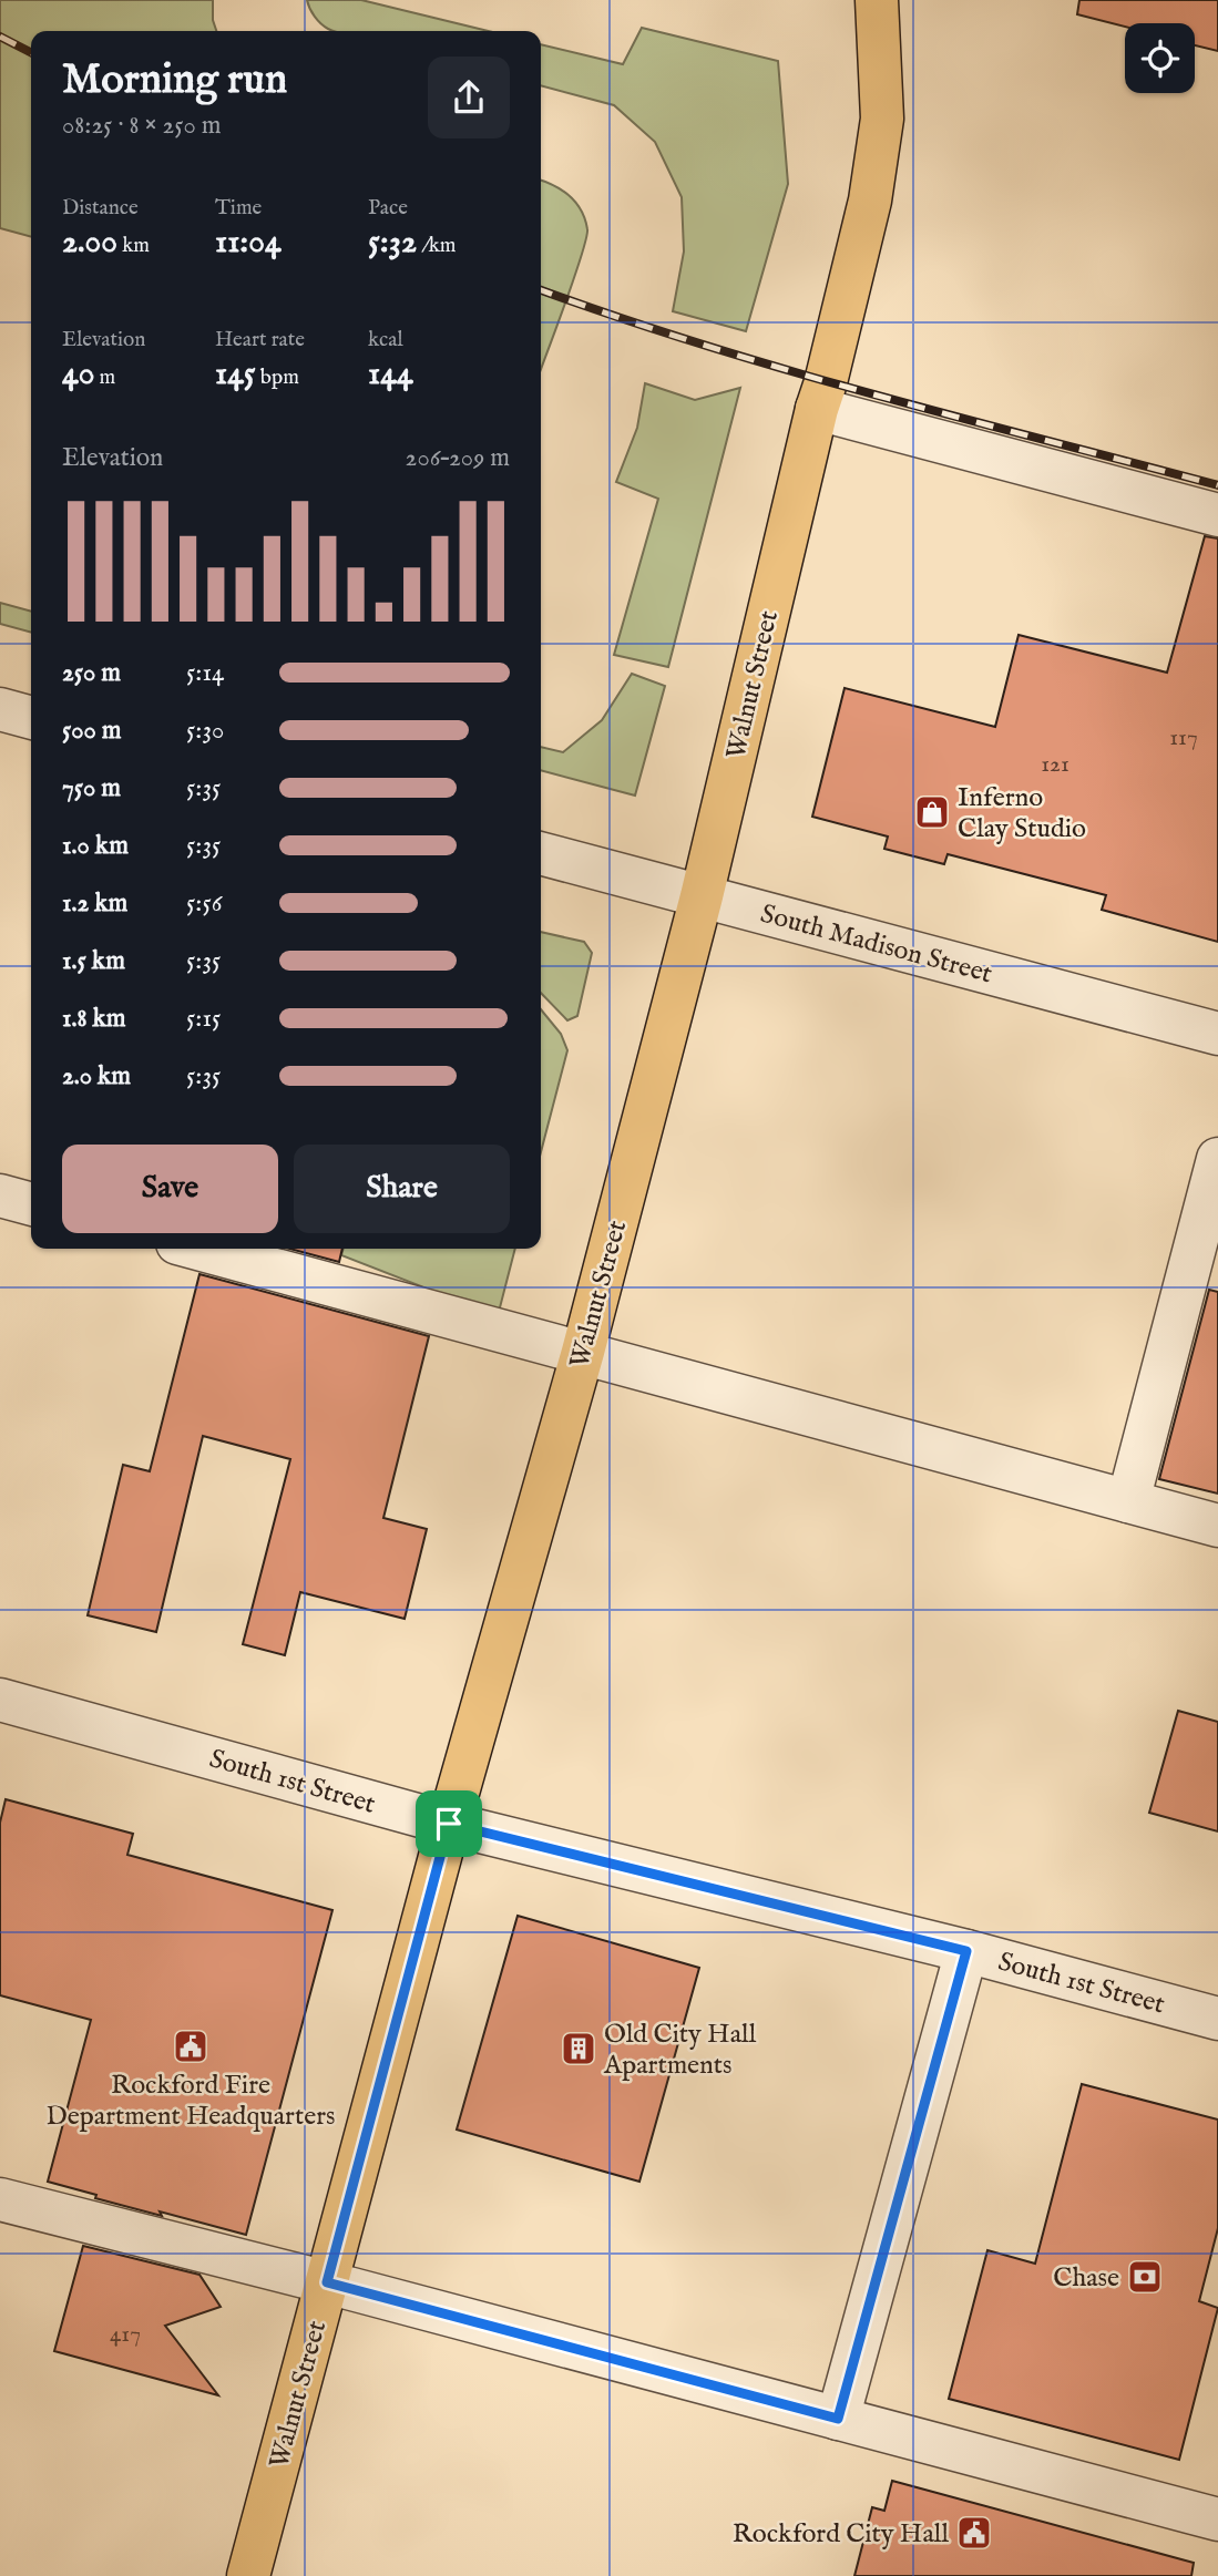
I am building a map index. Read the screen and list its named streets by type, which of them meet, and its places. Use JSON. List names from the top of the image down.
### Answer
{
  "streets": {
    "main road": ["Walnut Street"],
    "street": ["South Madison Street", "South 1st Street"]
  },
  "crossings": [
    ["Walnut Street", "South Madison Street"],
    ["Walnut Street", "South 1st Street"]
  ],
  "places": {
    "shop": ["Inferno Clay Studio"],
    "public building": ["Rockford Fire Department Headquarters", "Rockford City Hall"],
    "building": ["Old City Hall Apartments"],
    "bank": ["Chase"]
  },
  "house_numbers": ["117", "121", "417"],
  "page": {
    "heading": ["Morning run", "08:25 · 8 × 250 m"],
    "stats": [
      ["Distance", "2.00 km"],
      ["Time", "11:04"],
      ["Pace", "5:32 /km"],
      ["Elevation", "40 m"],
      ["Heart rate", "145 bpm"],
      ["kcal", "144"]
    ],
    "chart": ["Elevation", "206–209 m"],
    "list": [
      {
        "name": "250 m",
        "note": "5:14"
      },
      {
        "name": "500 m",
        "note": "5:30"
      },
      {
        "name": "750 m",
        "note": "5:35"
      },
      {
        "name": "1.0 km",
        "note": "5:35"
      },
      {
        "name": "1.2 km",
        "note": "5:56"
      },
      {
        "name": "1.5 km",
        "note": "5:35"
      },
      {
        "name": "1.8 km",
        "note": "5:15"
      },
      {
        "name": "2.0 km",
        "note": "5:35"
      }
    ],
    "buttons": ["Save", "Share"]
  }
}
